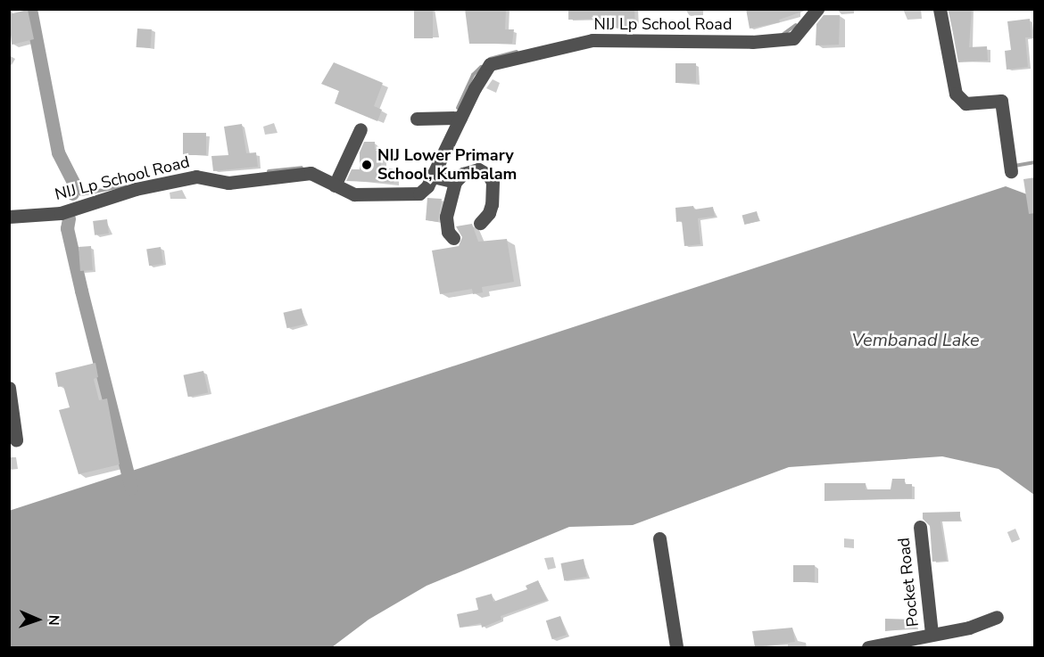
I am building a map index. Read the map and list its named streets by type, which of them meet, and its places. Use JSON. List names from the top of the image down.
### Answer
{
  "streets": {
    "street": ["NIJ Lp School Road", "Pocket Road"]
  },
  "water": ["Vembanad Lake"],
  "places": ["NIJ Lower Primary School, Kumbalam"],
  "north": "right"
}
